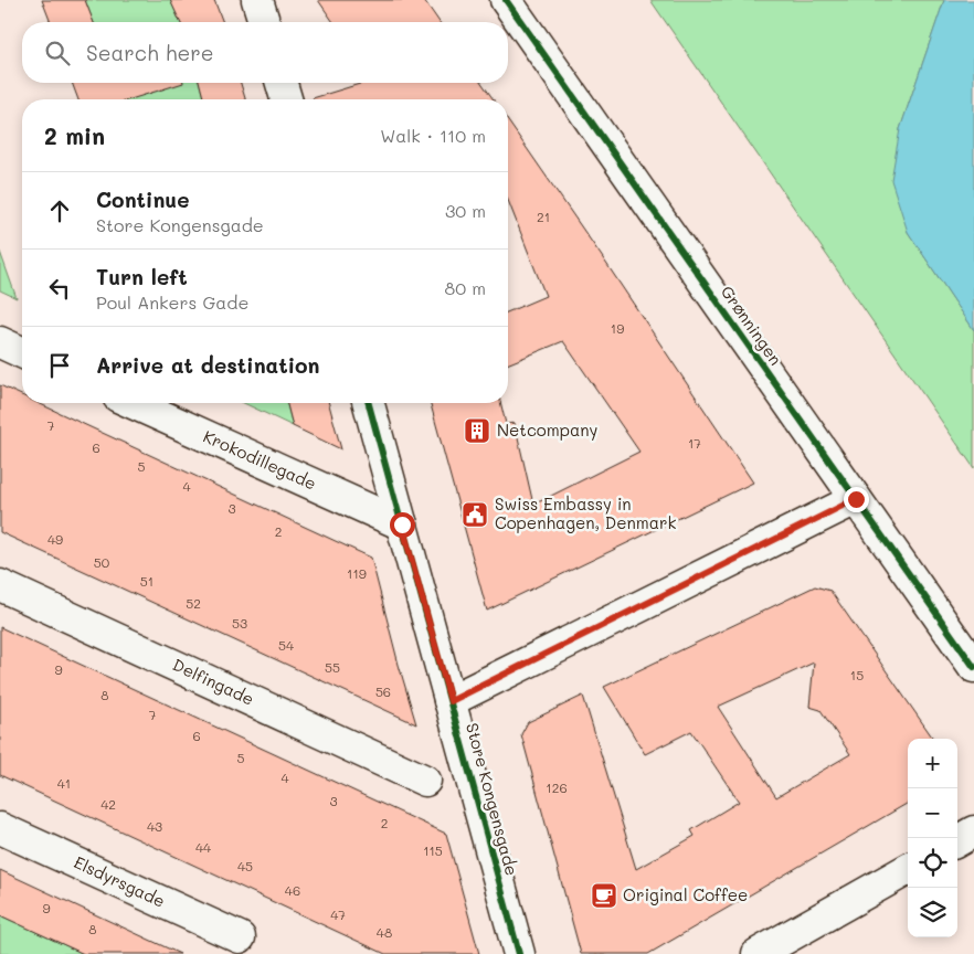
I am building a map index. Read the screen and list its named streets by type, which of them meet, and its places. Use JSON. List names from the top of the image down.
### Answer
{
  "streets": {
    "street": [
      "Grønningen",
      "Krokodillegade",
      "Delfingade",
      "Store Kongensgade",
      "Elsdyrsgade"
    ]
  },
  "crossings": [
    ["Krokodillegade", "Store Kongensgade"]
  ],
  "places": {
    "building": ["Netcompany"],
    "public building": ["Swiss Embassy in Copenhagen, Denmark"],
    "cafe": ["Original Coffee"]
  },
  "house_numbers": [
    "21",
    "19",
    "7",
    "17",
    "6",
    "5",
    "4",
    "3",
    "2",
    "49",
    "50",
    "119",
    "51",
    "52",
    "53",
    "54",
    "55",
    "9",
    "15",
    "56",
    "8",
    "7",
    "6",
    "5",
    "4",
    "41",
    "126",
    "3",
    "42",
    "2",
    "43",
    "44",
    "115",
    "45",
    "46",
    "9",
    "47",
    "8",
    "48"
  ],
  "page": {
    "search": "Search here",
    "heading": ["2 min", "Walk · 110 m"],
    "list": [
      ["Continue", "Store Kongensgade", "30 m"],
      ["Turn left", "Poul Ankers Gade", "80 m"],
      "Arrive at destination"
    ],
    "map_buttons": ["+", "−"]
  }
}
